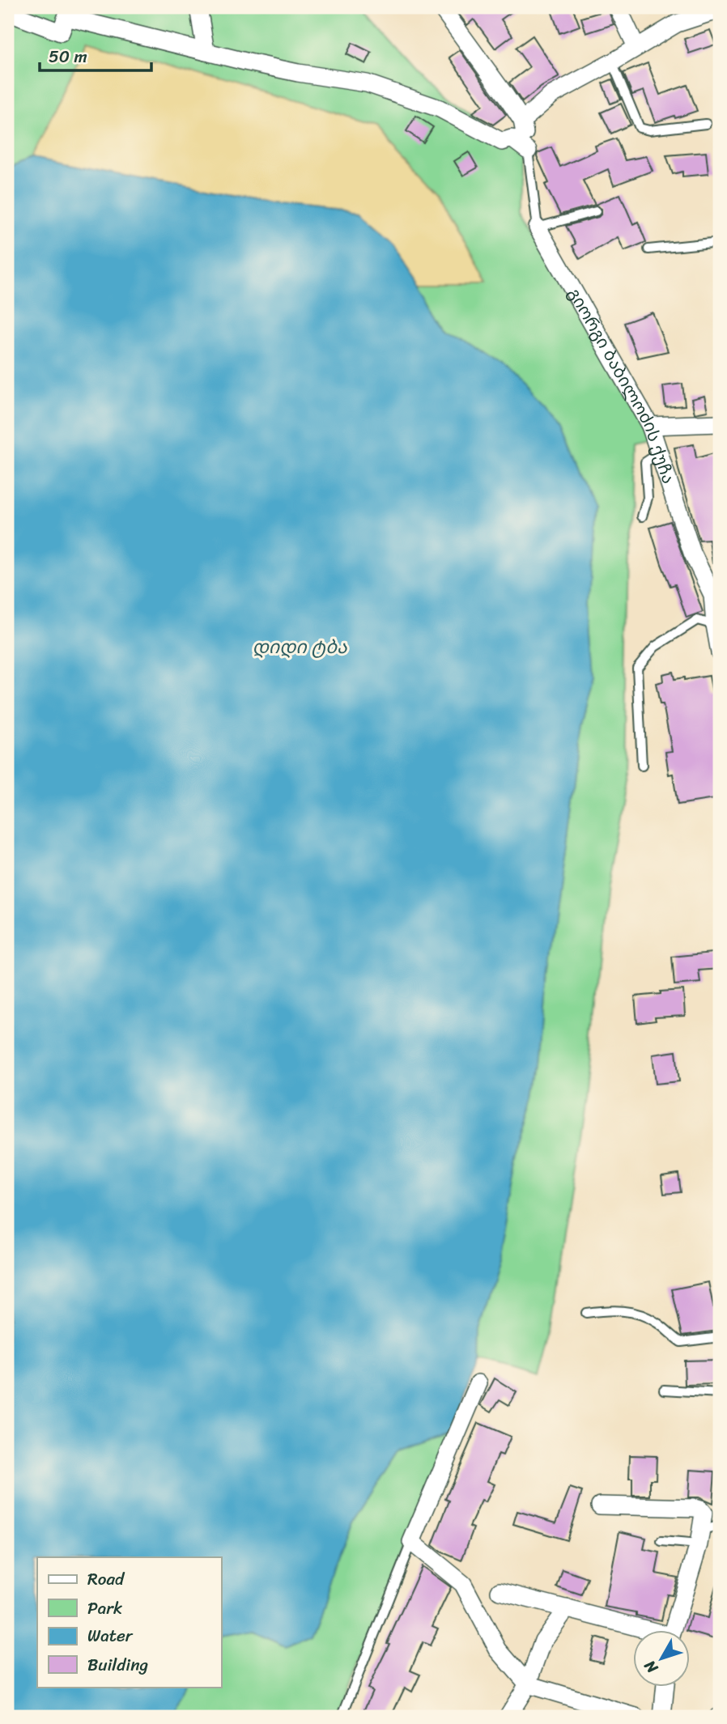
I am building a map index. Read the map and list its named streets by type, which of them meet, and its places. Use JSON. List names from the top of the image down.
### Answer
{
  "streets": {
    "street": ["გიორგი ბაბილოძის ქუჩა"]
  },
  "water": ["დიდი ტბა"],
  "legend": [
    "Road",
    "Park",
    "Water",
    "Building"
  ],
  "scale_bar": "50 m",
  "north": "bottom left"
}
